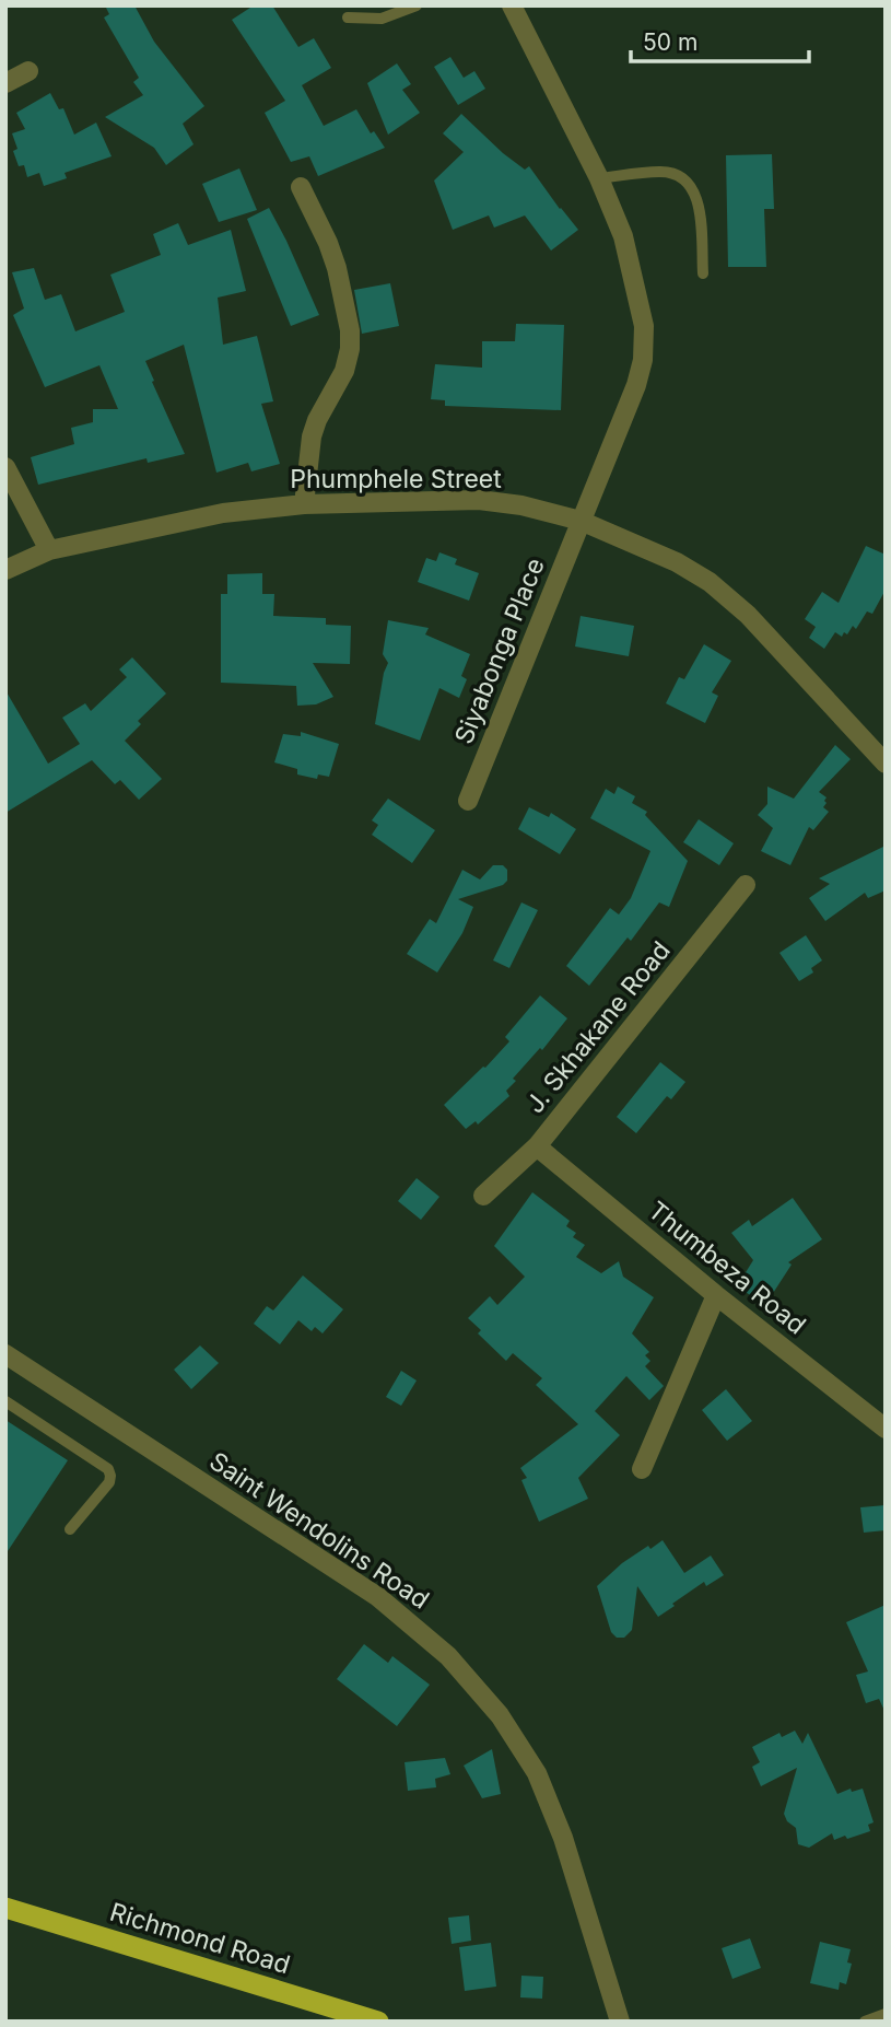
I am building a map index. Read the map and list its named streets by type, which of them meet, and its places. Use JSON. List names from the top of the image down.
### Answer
{
  "streets": {
    "highway": ["Richmond Road"],
    "street": [
      "Phumphele Street",
      "Siyabonga Place",
      "J. Skhakane Road",
      "Thumbeza Road",
      "Saint Wendolins Road"
    ]
  },
  "crossings": [
    ["Phumphele Street", "Siyabonga Place"],
    ["J. Skhakane Road", "Thumbeza Road"]
  ],
  "scale_bar": "50 m"
}
